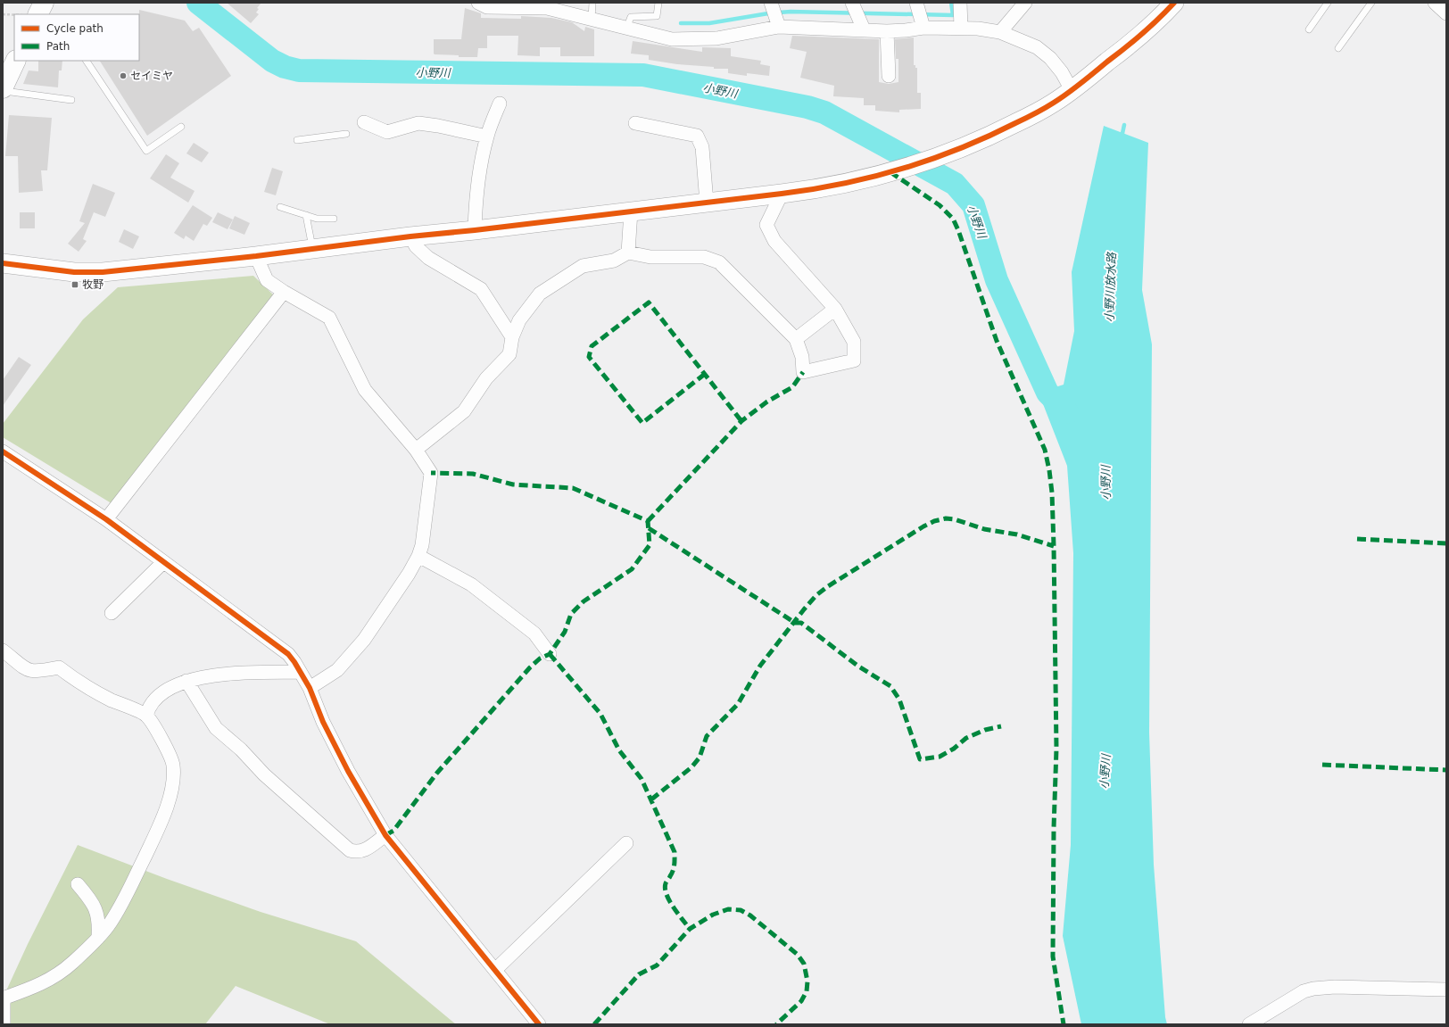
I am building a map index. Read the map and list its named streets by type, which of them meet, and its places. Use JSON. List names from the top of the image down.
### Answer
{
  "water": ["小野川", "小野川放水路"],
  "places": {
    "other": ["セイミヤ"],
    "transit": ["牧野"]
  },
  "legend": ["Cycle path", "Path"]
}
